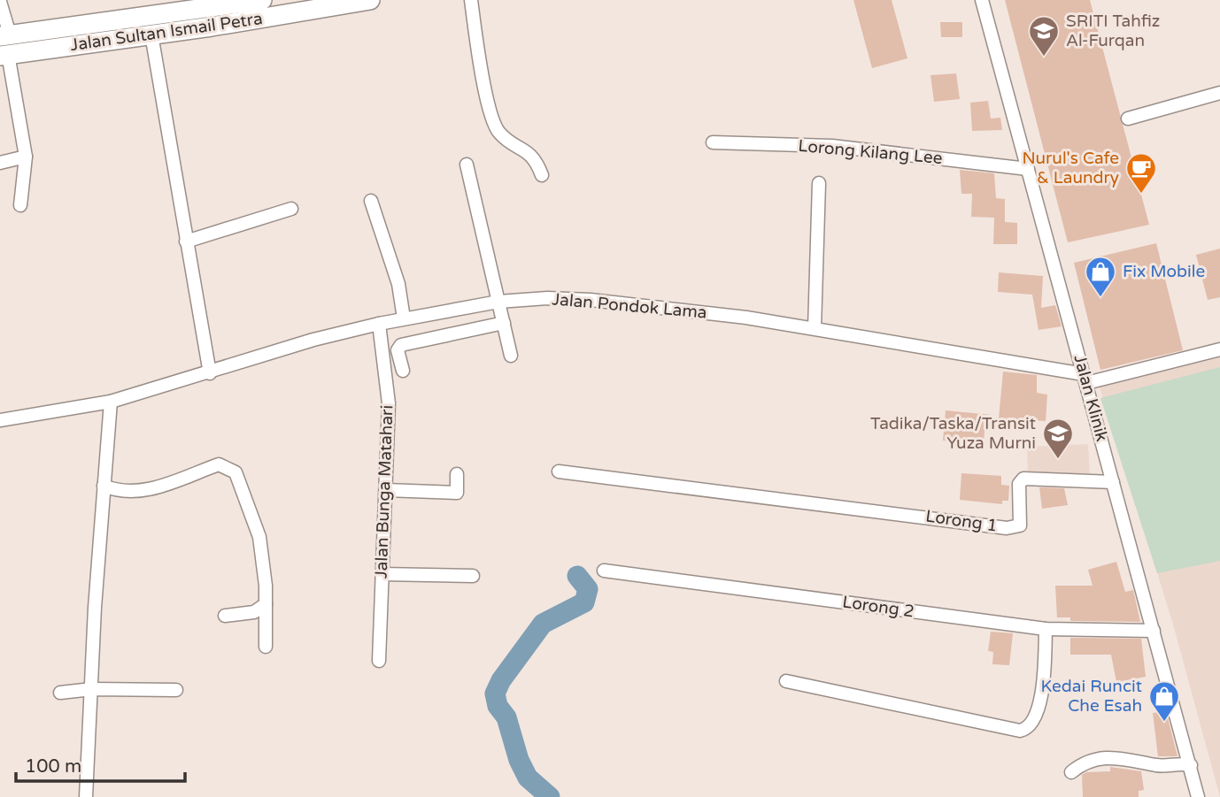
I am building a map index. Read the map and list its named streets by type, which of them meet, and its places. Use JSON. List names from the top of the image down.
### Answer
{
  "streets": {
    "main road": ["Jalan Sultan Ismail Petra"],
    "street": [
      "Lorong Kilang Lee",
      "Jalan Pondok Lama",
      "Jalan Klinik",
      "Jalan Bunga Matahari",
      "Lorong 1",
      "Lorong 2"
    ]
  },
  "crossings": [
    ["Lorong Kilang Lee", "Jalan Klinik"],
    ["Jalan Pondok Lama", "Jalan Klinik"],
    ["Jalan Pondok Lama", "Jalan Bunga Matahari"],
    ["Jalan Klinik", "Lorong 1"],
    ["Jalan Klinik", "Lorong 2"]
  ],
  "places": {
    "school or university": ["SRITI Tahfiz Al-Furqan", "Tadika/Taska/Transit Yuza Murni"],
    "cafe": ["Nurul's Cafe & Laundry"],
    "shop": ["Fix Mobile", "Kedai Runcit Che Esah"]
  },
  "scale_bar": "100 m"
}
